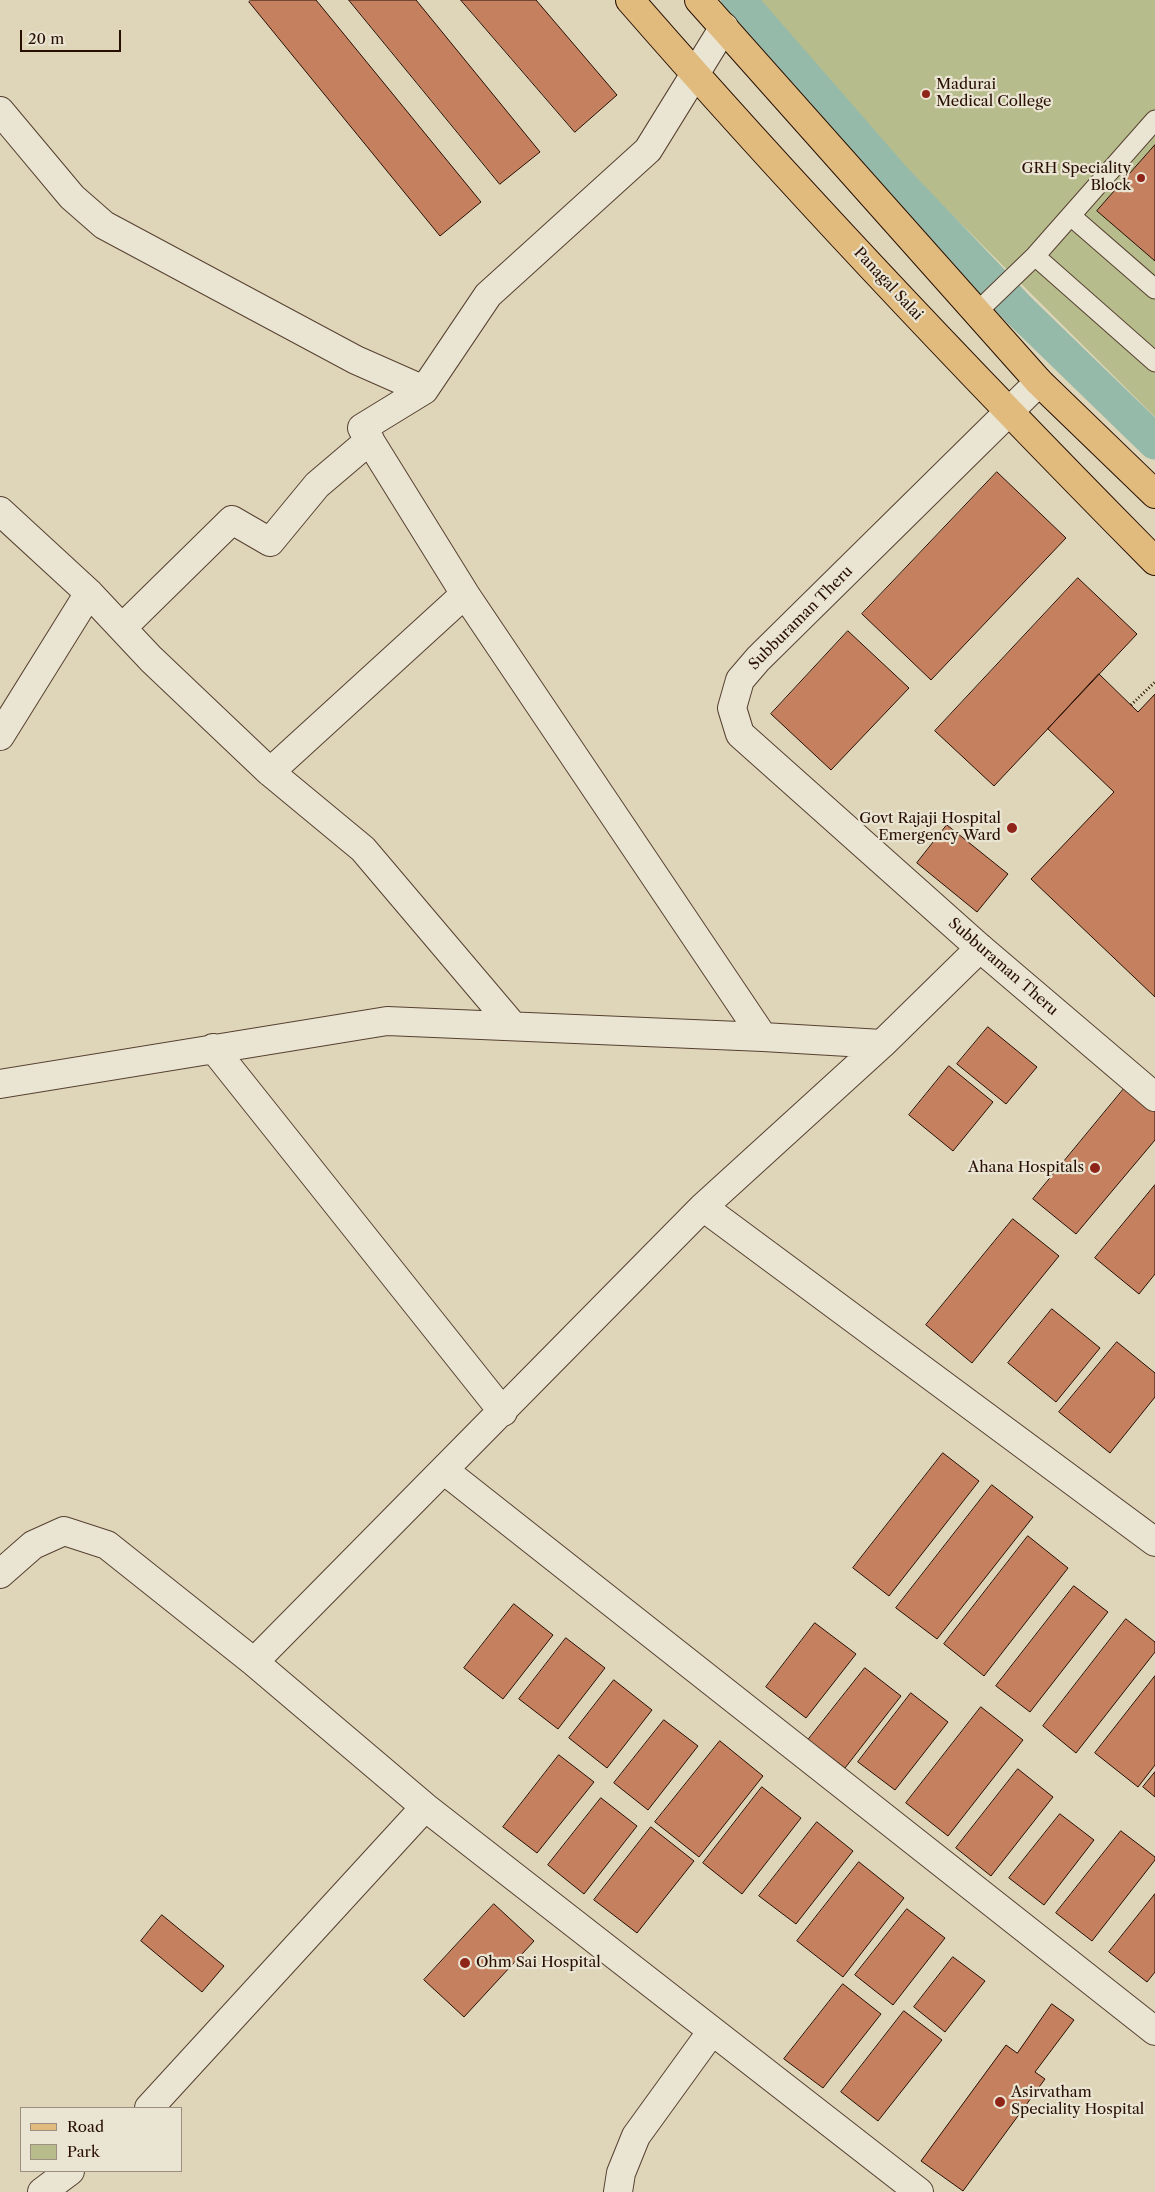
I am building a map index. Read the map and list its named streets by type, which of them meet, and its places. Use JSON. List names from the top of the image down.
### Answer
{
  "streets": {
    "main road": ["Panagal Salai"],
    "street": ["Subburaman Theru"]
  },
  "crossings": [
    ["Panagal Salai", "Subburaman Theru"]
  ],
  "places": [
    "Madurai Medical College",
    "GRH Speciality Block",
    "Govt Rajaji Hospital Emergency Ward",
    "Ahana Hospitals",
    "Ohm Sai Hospital",
    "Asirvatham Speciality Hospital"
  ],
  "legend": ["Road", "Park"],
  "scale_bar": "20 m"
}
